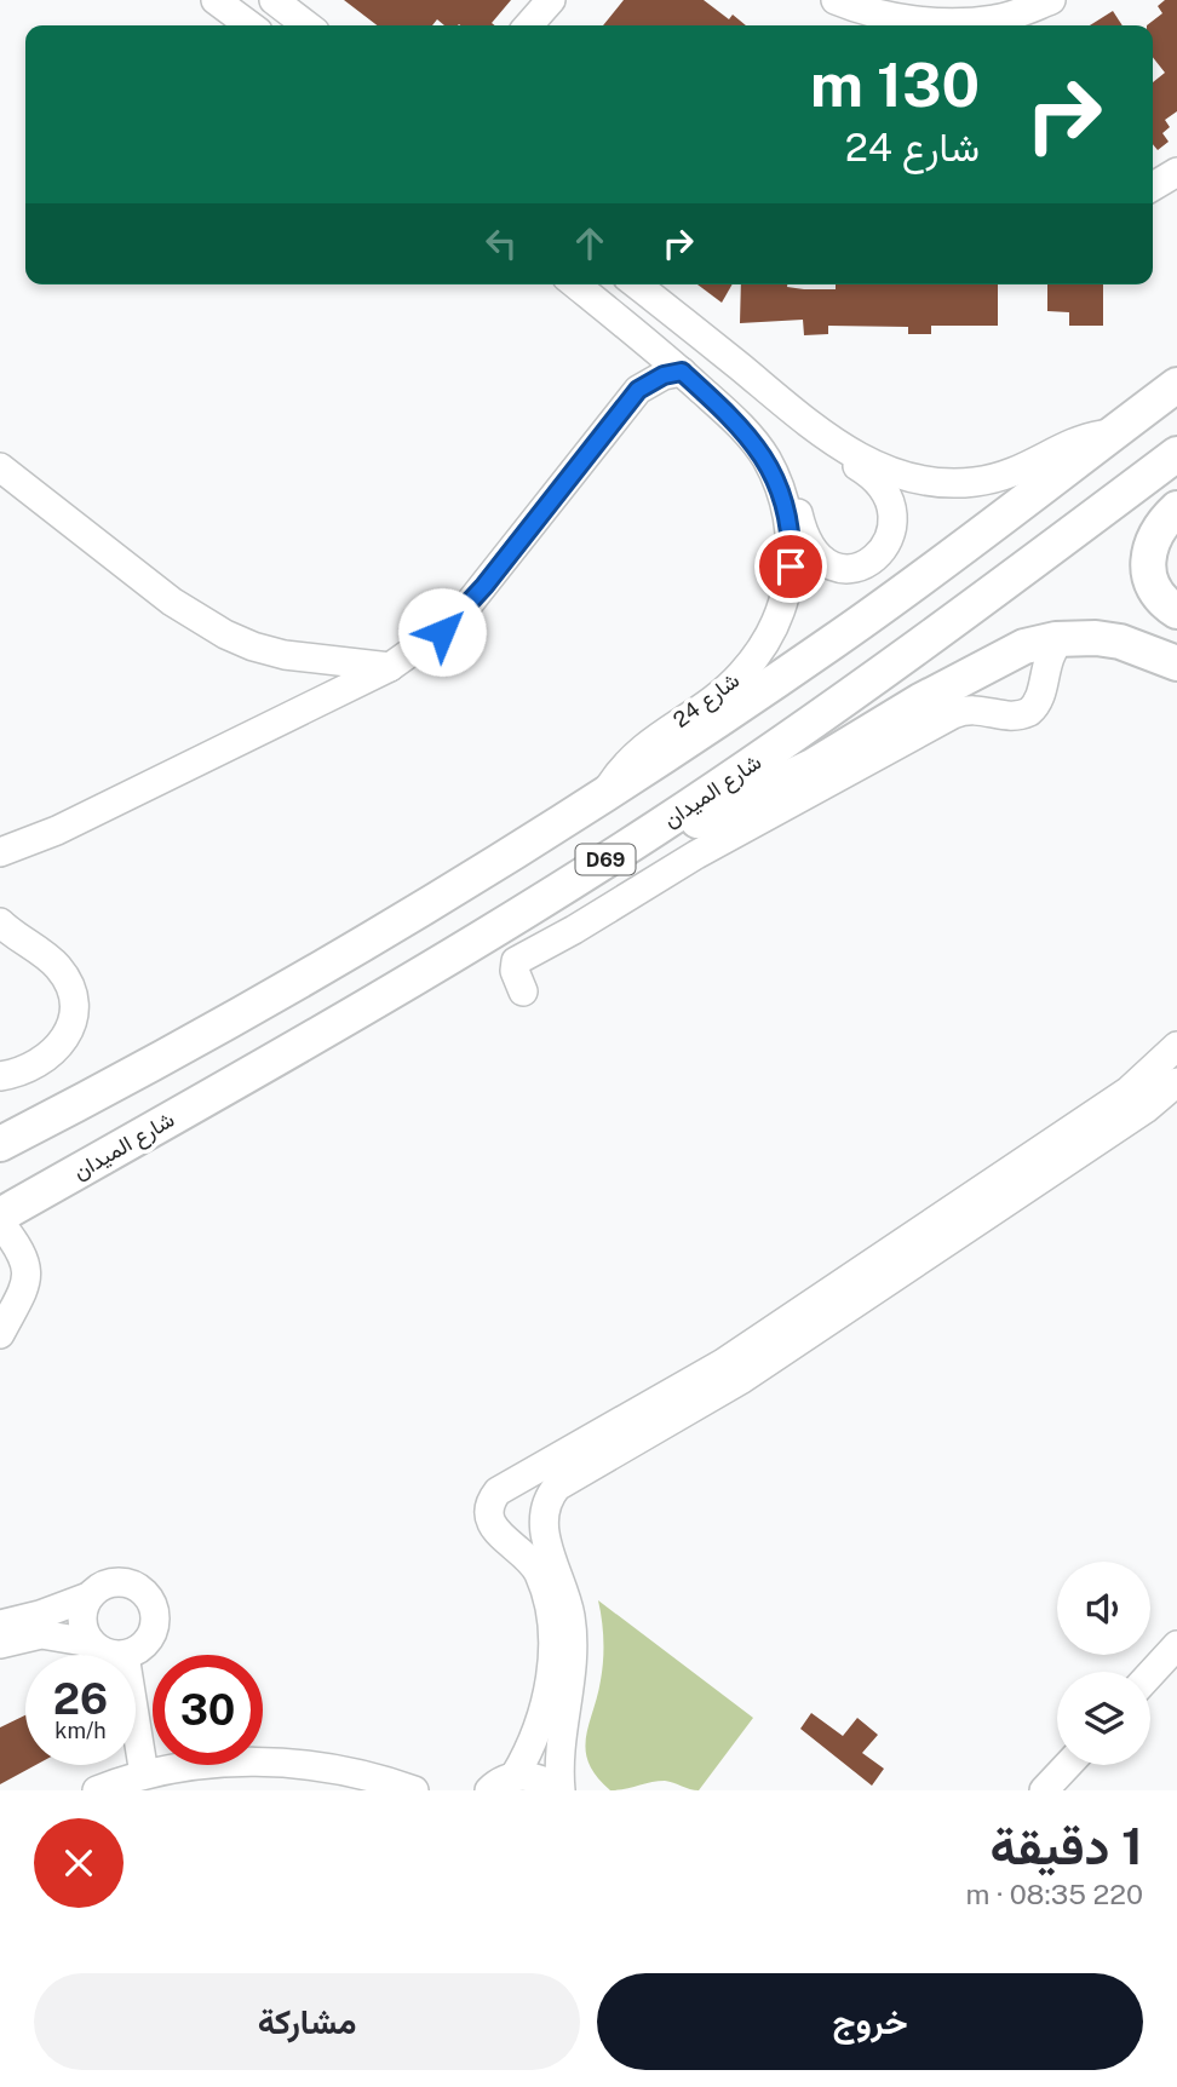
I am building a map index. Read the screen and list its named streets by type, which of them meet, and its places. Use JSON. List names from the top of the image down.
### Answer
{
  "streets": {
    "main road": ["شارع الميدان", "D69"],
    "street": ["شارع 24"]
  },
  "crossings": [
    ["شارع 24", "D69"]
  ],
  "page": {
    "turn": ["130 m", "شارع 24"],
    "speed": "26 km/h",
    "limit": "30",
    "heading": ["1 دقيقة", "220 m · 08:35"],
    "buttons": ["خروج", "مشاركة"]
  }
}
